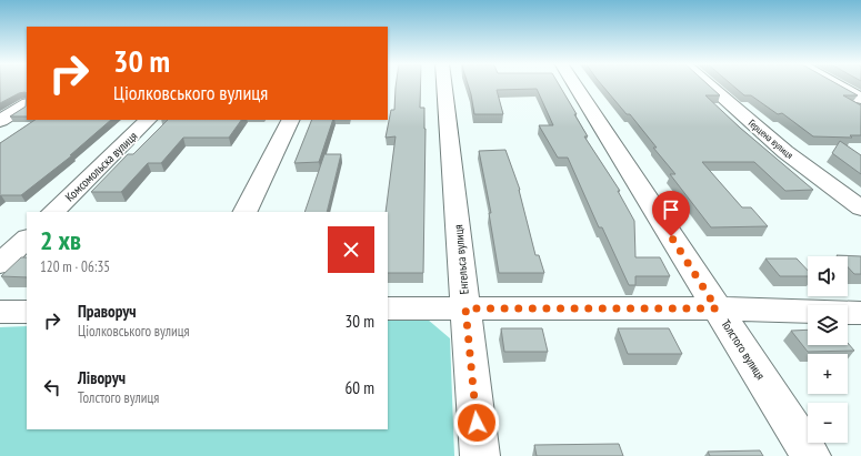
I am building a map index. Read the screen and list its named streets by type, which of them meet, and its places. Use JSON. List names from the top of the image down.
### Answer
{
  "streets": {
    "street": [
      "Герцена вулиця",
      "Комсомольска вулиця",
      "Енгельса вулиця",
      "Толстого вулиця"
    ]
  },
  "page": {
    "turn": ["30 m", "Ціолковського вулиця"],
    "heading": ["2 хв", "120 m · 06:35"],
    "map_buttons": ["+", "−"],
    "list": [
      {
        "name": "Праворуч",
        "note": "Ціолковського вулиця",
        "value": "30 m"
      },
      {
        "name": "Ліворуч",
        "note": "Толстого вулиця",
        "value": "60 m"
      }
    ]
  }
}
